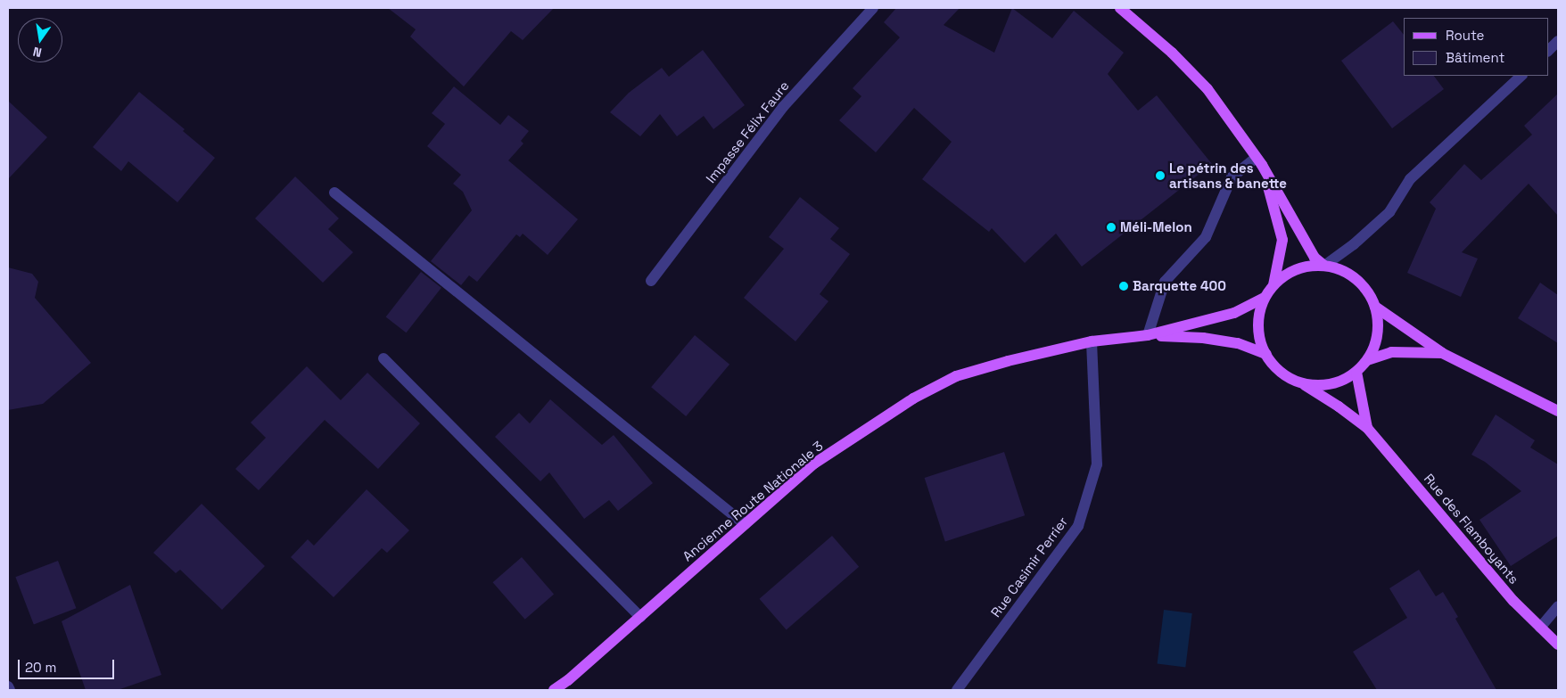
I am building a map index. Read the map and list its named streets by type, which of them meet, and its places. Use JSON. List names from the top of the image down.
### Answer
{
  "streets": {
    "main road": ["Ancienne Route Nationale 3", "Rue des Flamboyants"],
    "street": ["Impasse Félix Faure", "Rue Casimir Perrier"]
  },
  "crossings": [
    ["Ancienne Route Nationale 3", "Rue des Flamboyants"],
    ["Ancienne Route Nationale 3", "Rue Casimir Perrier"]
  ],
  "places": ["Le pétrin des artisans & banette", "Méli-Melon", "Barquette 400"],
  "legend": ["Route", "Bâtiment"],
  "scale_bar": "20 m",
  "north": "bottom"
}
